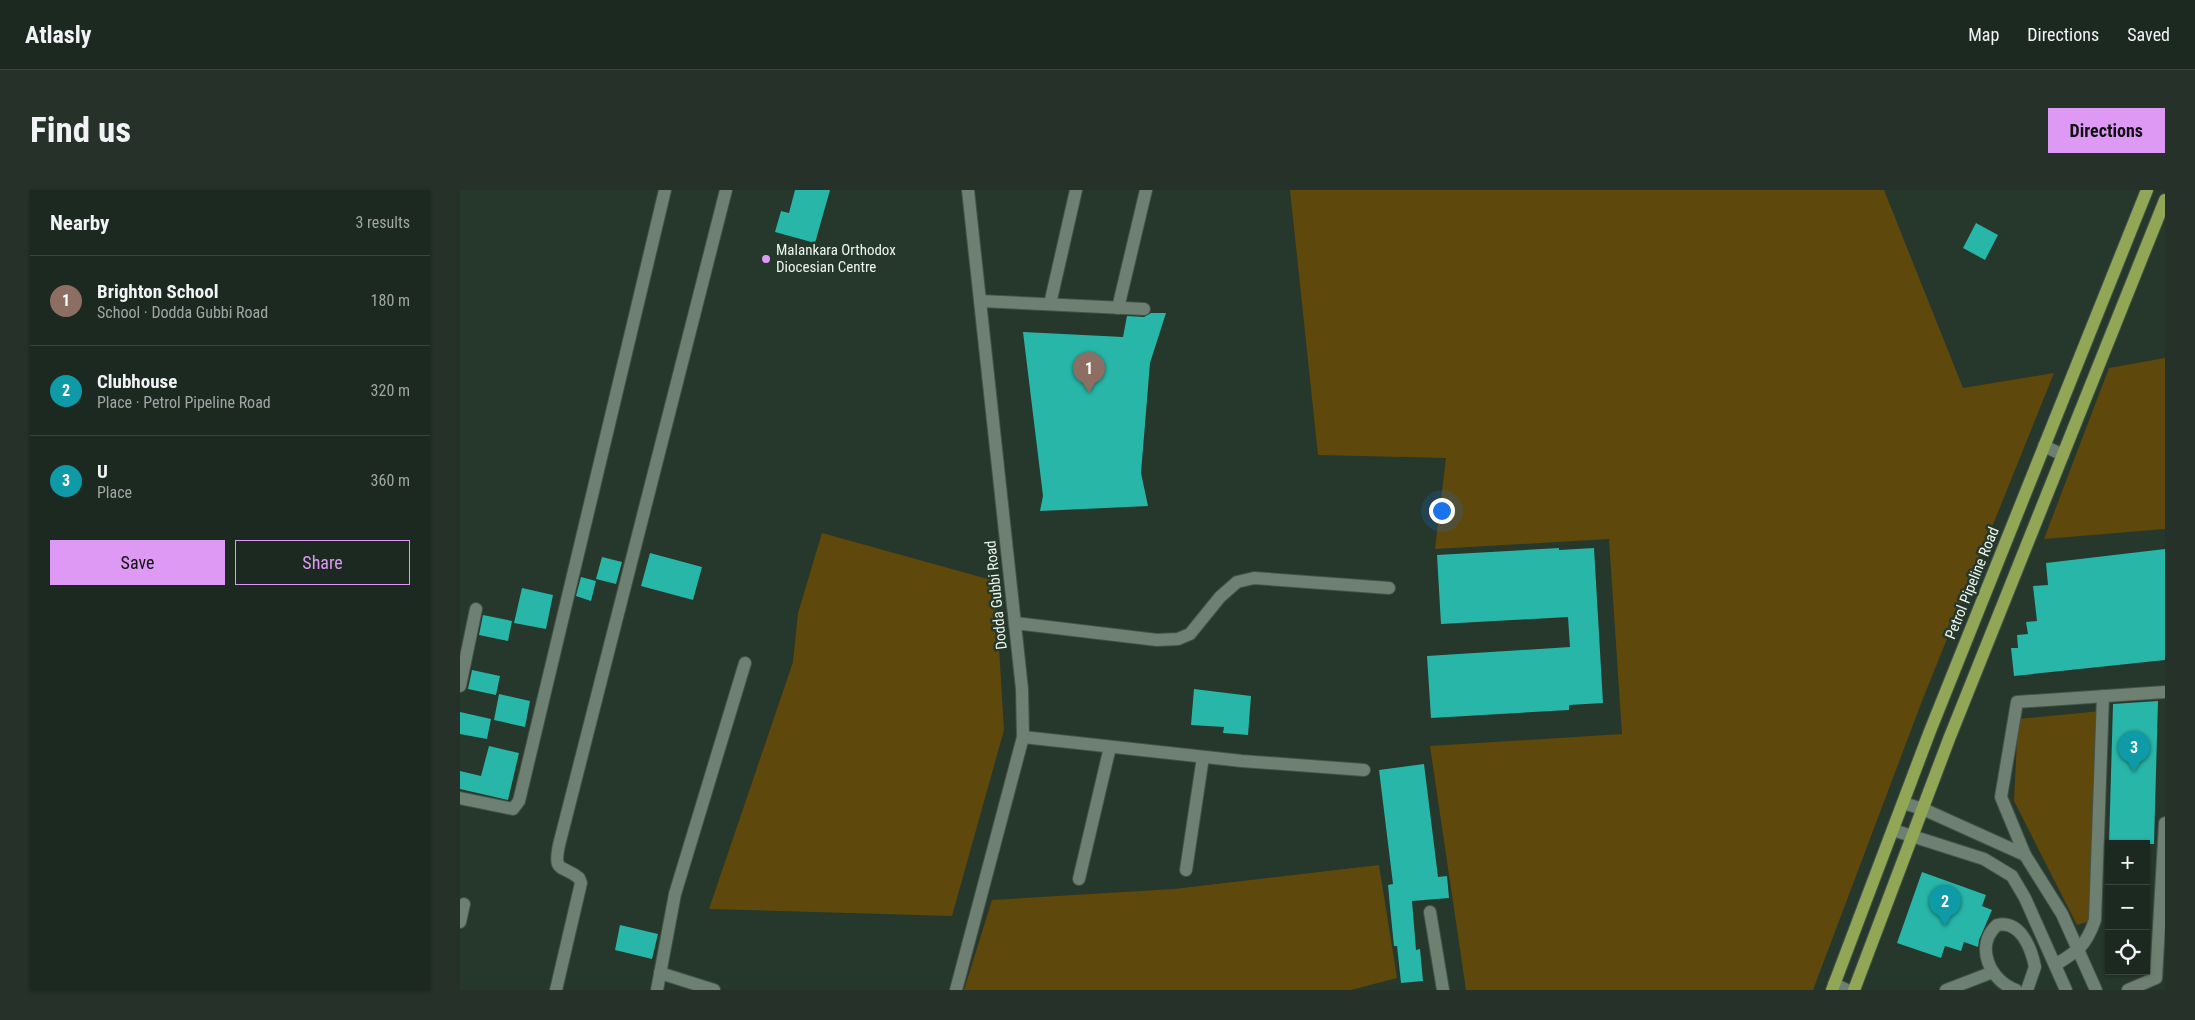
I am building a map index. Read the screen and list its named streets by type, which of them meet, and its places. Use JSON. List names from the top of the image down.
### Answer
{
  "streets": {
    "main road": ["Petrol Pipeline Road"],
    "street": ["Dodda Gubbi Road"]
  },
  "places": ["Malankara Orthodox Diocesian Centre"],
  "page": {
    "header": "Atlasly",
    "nav": ["Map", "Directions", "Saved"],
    "buttons": [
      "Directions",
      ["Save", "Share"]
    ],
    "title": "Find us",
    "heading": ["Nearby", "3 results"],
    "list": [
      {
        "mark": "1",
        "name": "Brighton School",
        "note": "School · Dodda Gubbi Road",
        "value": "180 m"
      },
      {
        "mark": "2",
        "name": "Clubhouse",
        "note": "Place · Petrol Pipeline Road",
        "value": "320 m"
      },
      {
        "mark": "3",
        "name": "U",
        "note": "Place",
        "value": "360 m"
      }
    ],
    "pins": ["1", "3", "2"],
    "map_buttons": ["+", "−"]
  }
}
